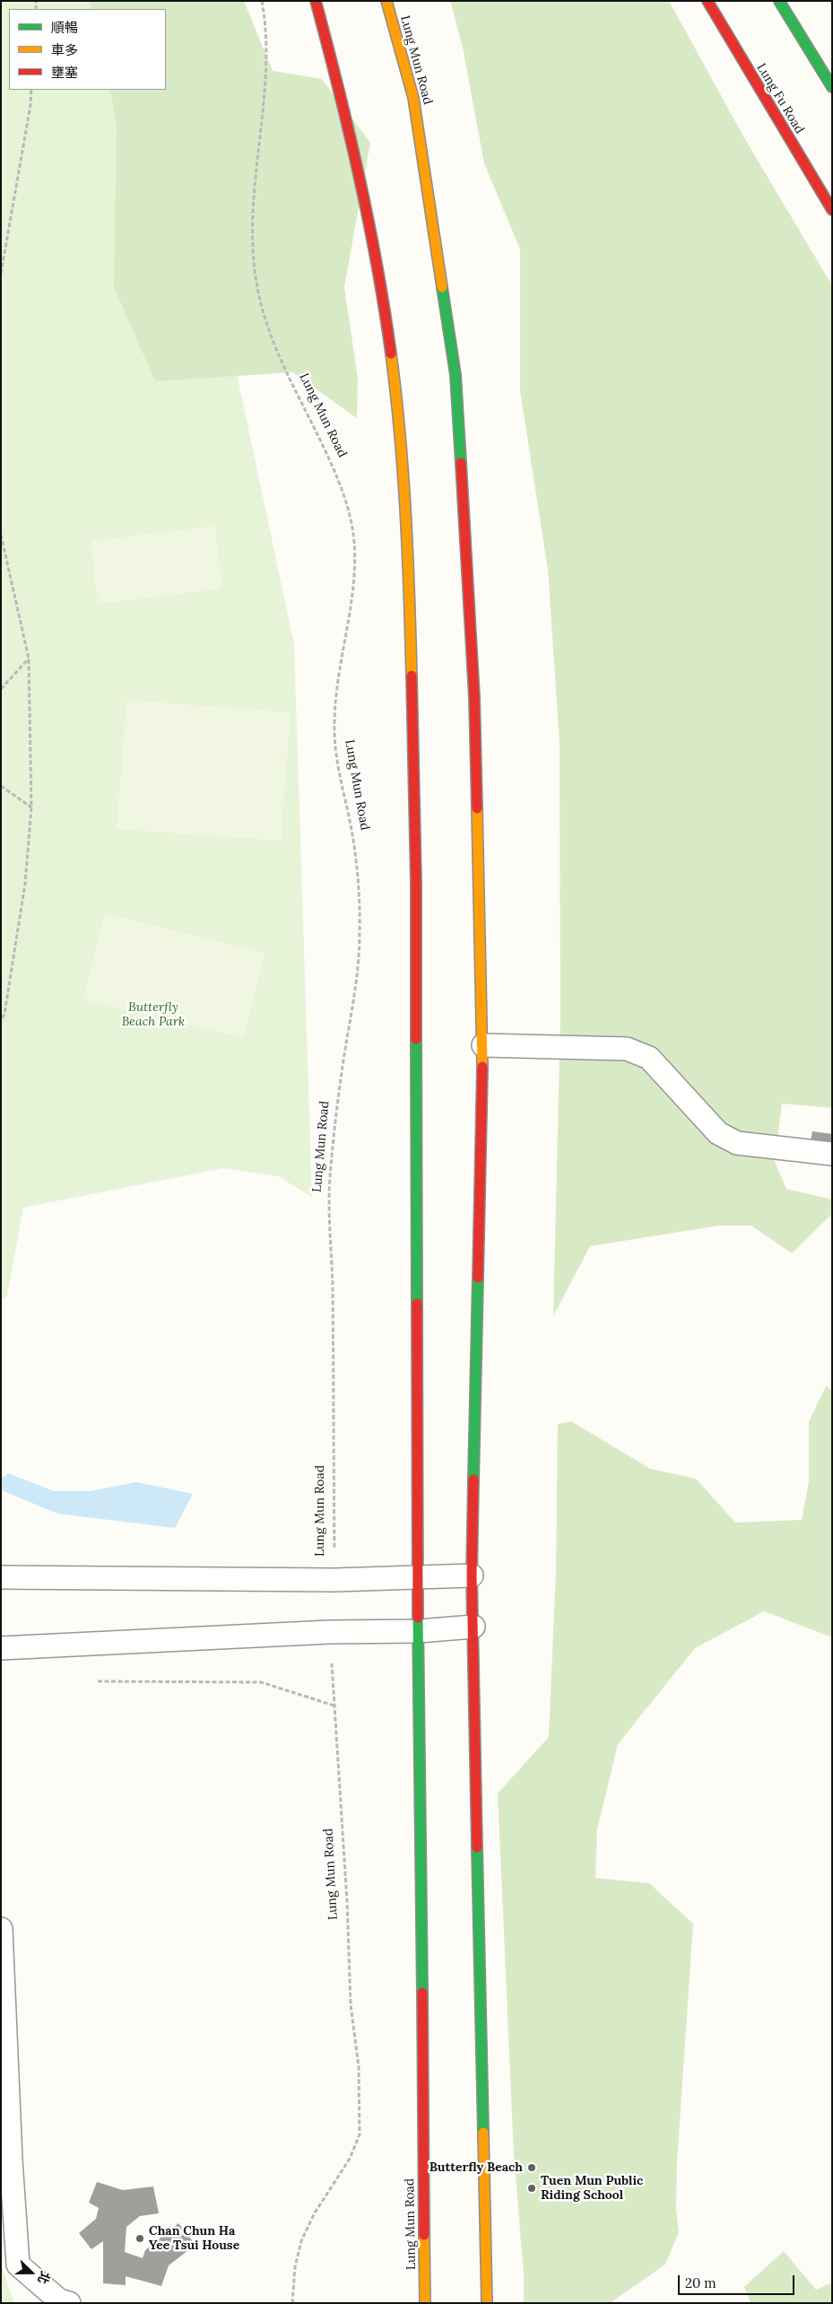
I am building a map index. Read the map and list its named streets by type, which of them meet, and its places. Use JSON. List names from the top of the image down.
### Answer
{
  "streets": {
    "main road": ["Lung Mun Road", "Lung Fu Road"]
  },
  "parks": ["Butterfly Beach Park"],
  "places": ["Butterfly Beach", "Tuen Mun Public Riding School", "Chan Chun Ha Yee Tsui House"],
  "legend": ["順暢", "車多", "壅塞"],
  "scale_bar": "20 m",
  "north": "right"
}
